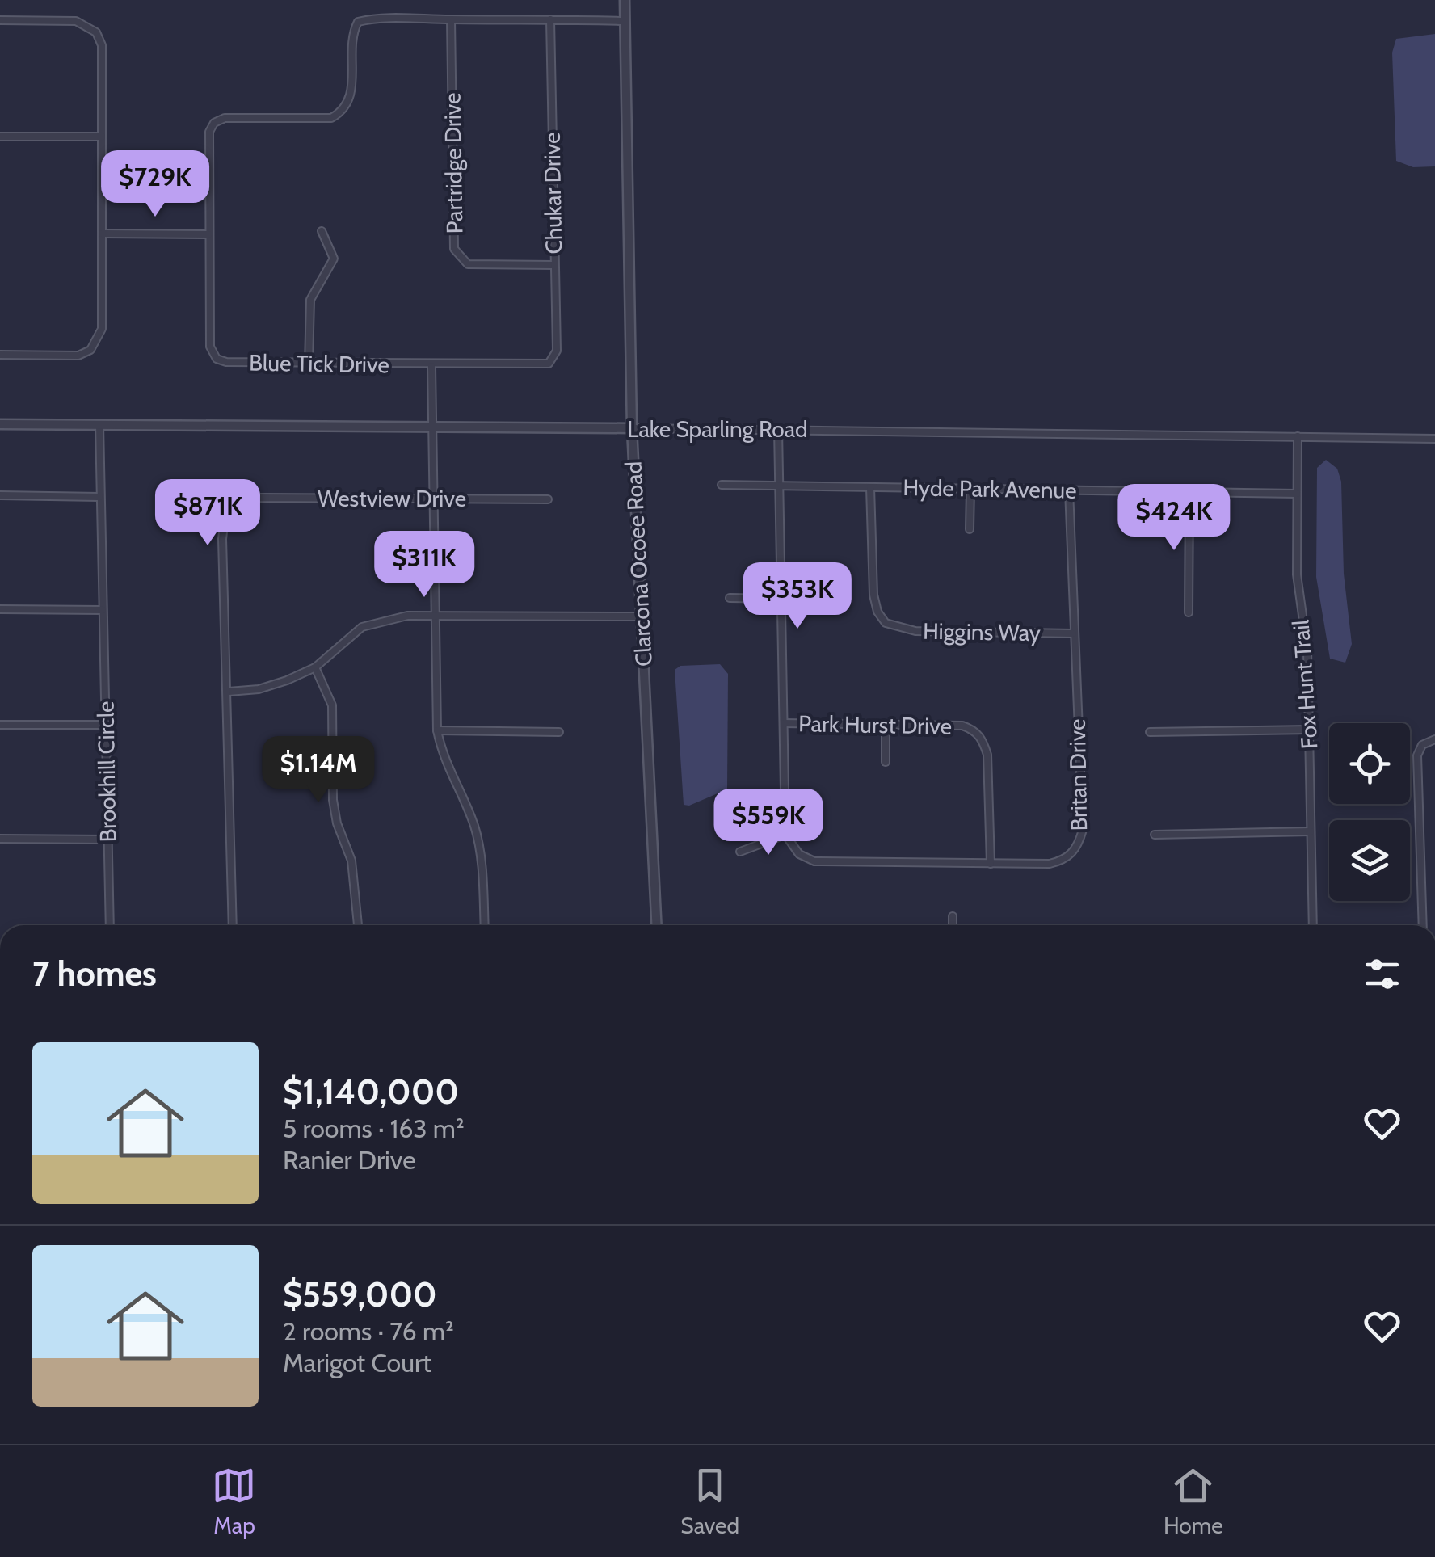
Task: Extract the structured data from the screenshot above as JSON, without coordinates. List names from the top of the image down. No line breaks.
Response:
{"streets":{"street":["Partridge Drive","Chukar Drive","Blue Tick Drive","Lake Sparling Road","Hyde Park Avenue","Westview Drive","Clarcona Ocoee Road","Higgins Way","Fox Hunt Trail","Park Hurst Drive","Brookhill Circle","Britan Drive"]},"crossings":[["Partridge Drive","Chukar Drive"],["Chukar Drive","Blue Tick Drive"],["Lake Sparling Road","Clarcona Ocoee Road"],["Lake Sparling Road","Fox Hunt Trail"],["Lake Sparling Road","Brookhill Circle"],["Hyde Park Avenue","Higgins Way"],["Hyde Park Avenue","Fox Hunt Trail"],["Hyde Park Avenue","Britan Drive"],["Higgins Way","Britan Drive"],["Park Hurst Drive","Britan Drive"]],"page":{"price":["$729K","$871K","$424K","$311K","$353K","$1.14M","$559K"],"heading":"7 homes","list":[{"name":"$1,140,000","note":"5 rooms · 163 m² · Ranier Drive"},{"name":"$559,000","note":"2 rooms · 76 m² · Marigot Court"}],"tabs":["Map","Saved","Home"]}}
